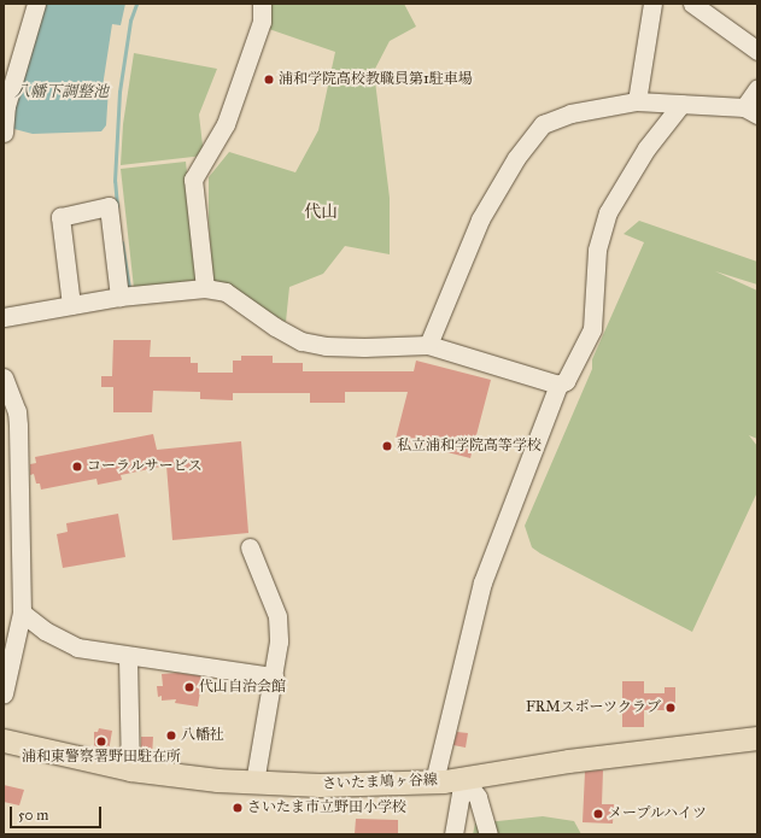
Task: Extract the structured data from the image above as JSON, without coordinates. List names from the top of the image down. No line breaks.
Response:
{"streets":{"main road":["さいたま鳩ヶ谷線"]},"districts":["代山"],"water":["八幡下調整池"],"places":["浦和学院高校教職員第1駐車場","私立浦和学院高等学校","コーラルサービス","代山自治会館","FRMスポーツクラブ","八幡社","浦和東警察署野田駐在所","さいたま市立野田小学校","メープルハイツ"],"scale_bar":"50 m"}
